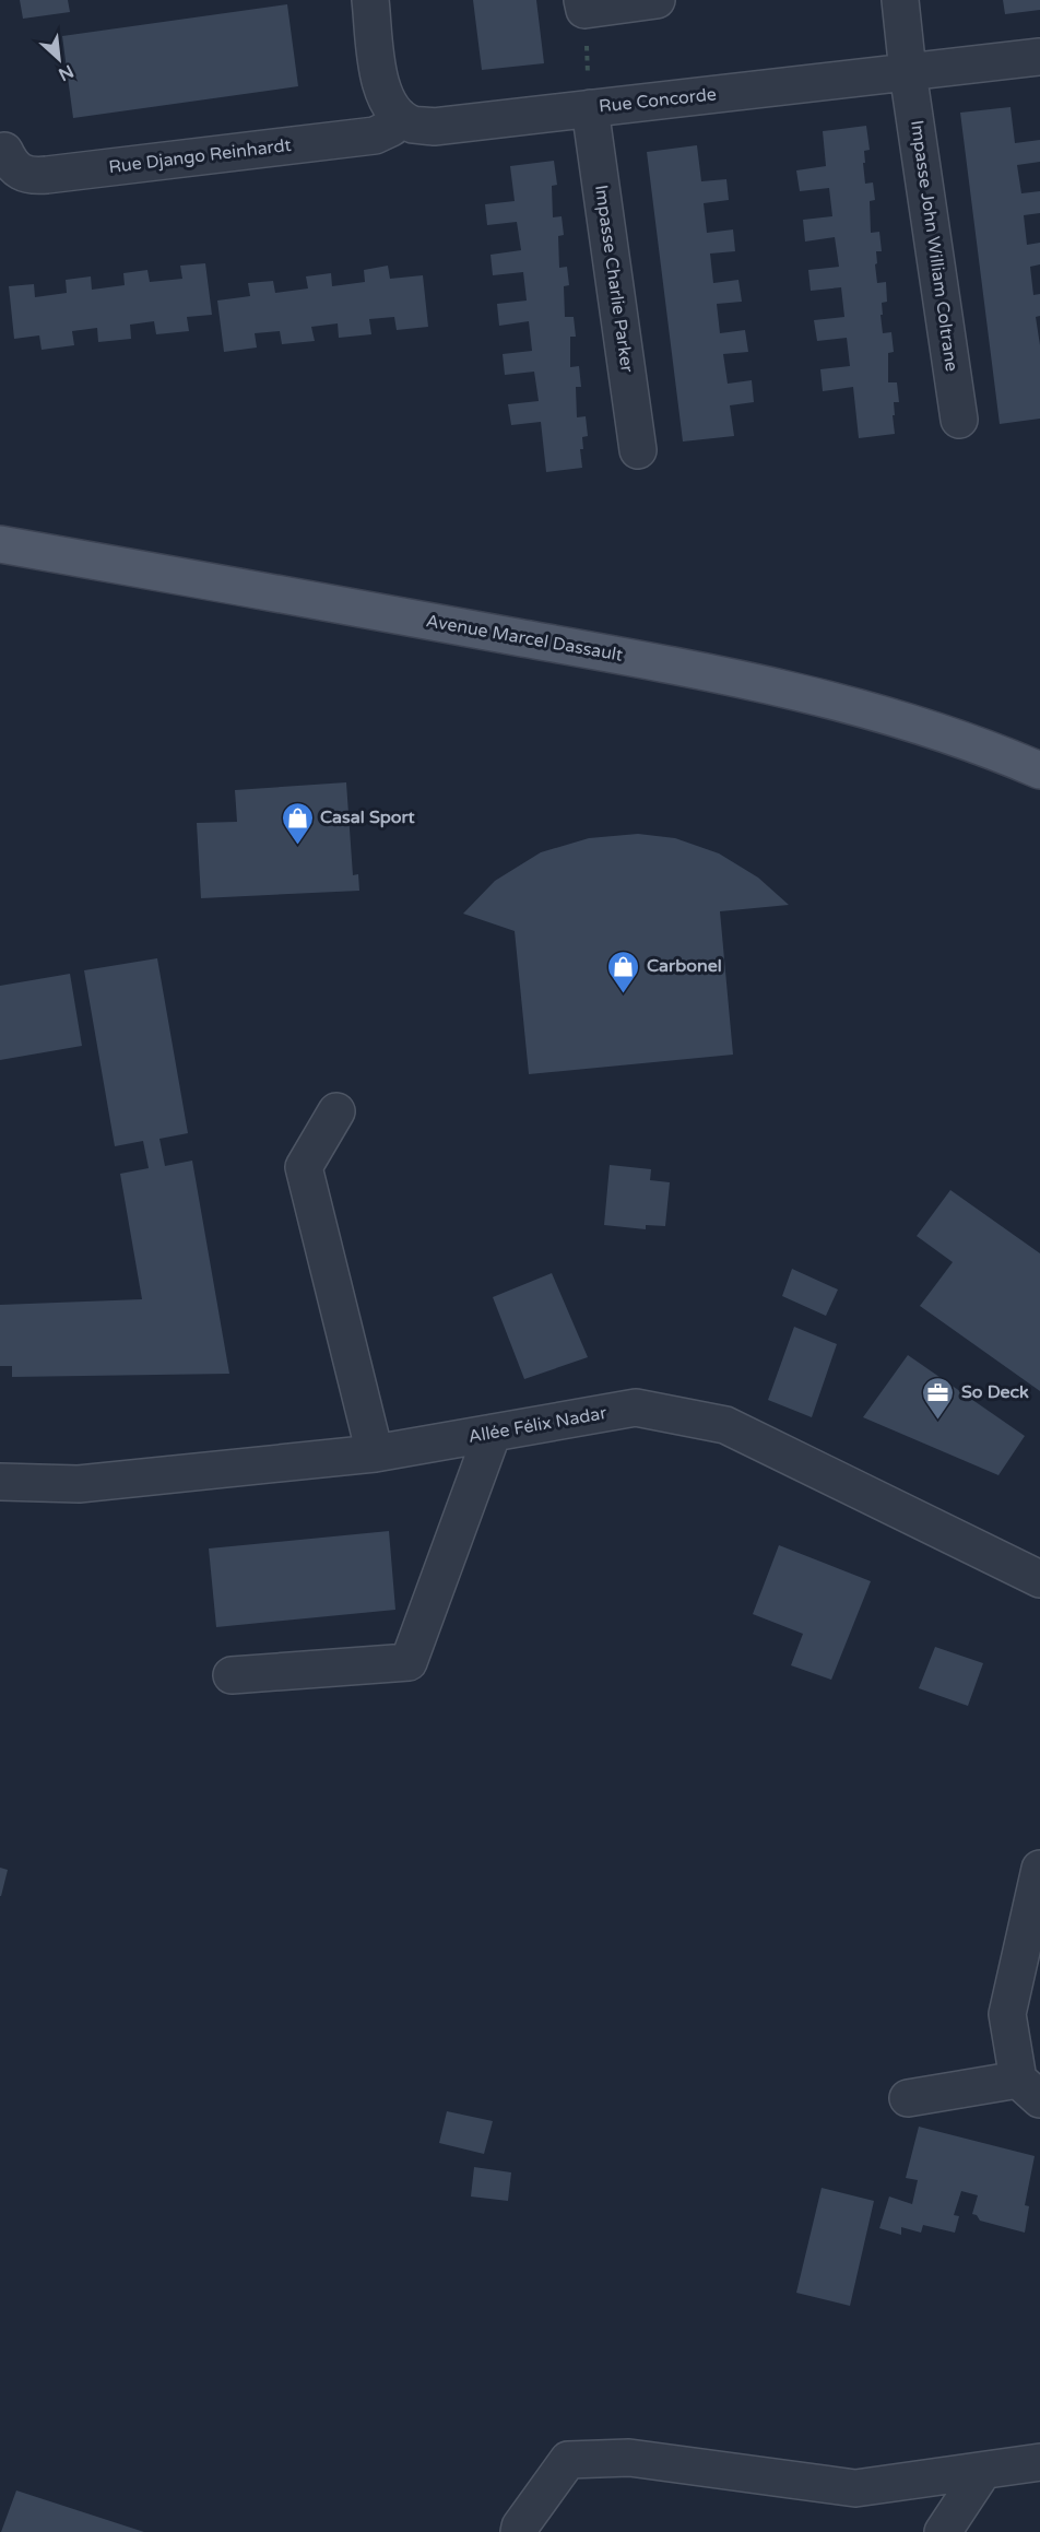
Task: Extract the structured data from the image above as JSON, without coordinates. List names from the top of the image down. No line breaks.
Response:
{"streets":{"main road":["Avenue Marcel Dassault"],"street":["Rue Concorde","Rue Django Reinhardt","Impasse John William Coltrane","Impasse Charlie Parker","Allée Félix Nadar"]},"crossings":[["Rue Concorde","Rue Django Reinhardt"],["Rue Concorde","Impasse John William Coltrane"],["Rue Concorde","Impasse Charlie Parker"]],"places":{"shop":["Casal Sport","Carbonel"],"office":["So Deck"]},"north":"bottom right"}
